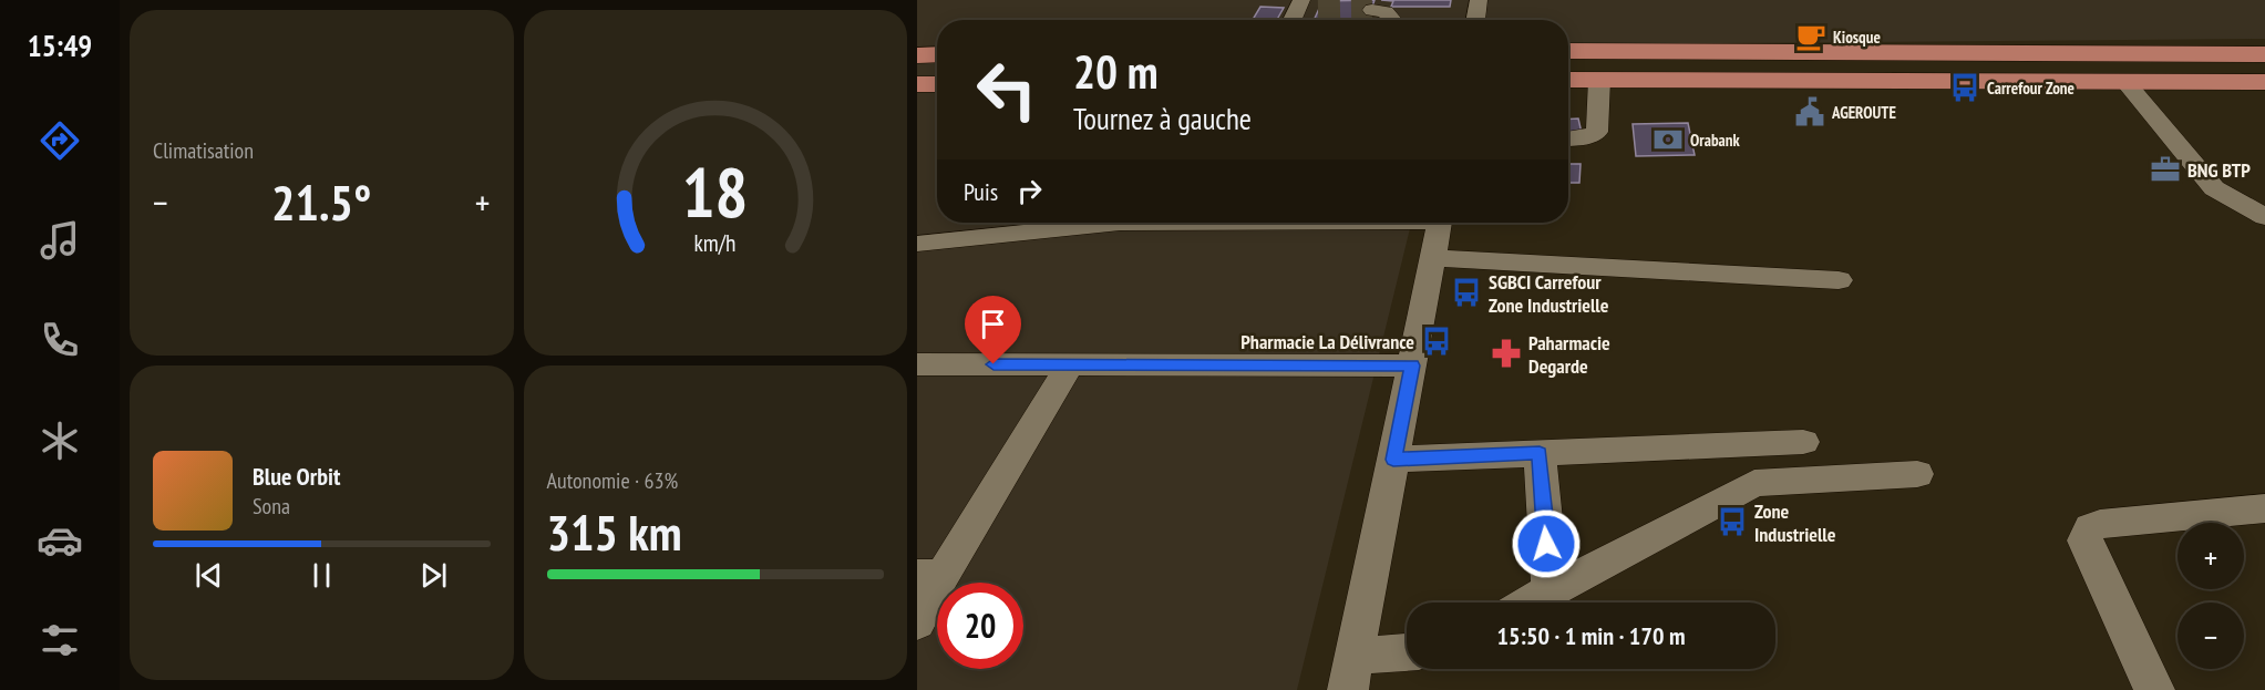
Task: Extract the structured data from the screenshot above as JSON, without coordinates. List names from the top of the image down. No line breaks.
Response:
{"places":{"cafe":["Kiosque"],"bus stop":["Carrefour Zone","SGBCI Carrefour Zone Industrielle","Pharmacie La Délivrance","Zone Industrielle"],"public building":["AGEROUTE"],"bank":["Orabank"],"office":["BNG BTP"],"pharmacy":["Paharmacie Degarde"]},"page":{"tabs":"15:49","tile":["Climatisation",["Autonomie · 63%","315 km"]],"turn":["20 m","Tournez à gauche"],"then":"Puis","heat":["−","21.5°","+"],"song":["Blue Orbit","Sona"],"map_buttons":["+","−"],"limit":"20","trip":"15:50 · 1 min · 170 m","gauge":["18","km/h"]}}
